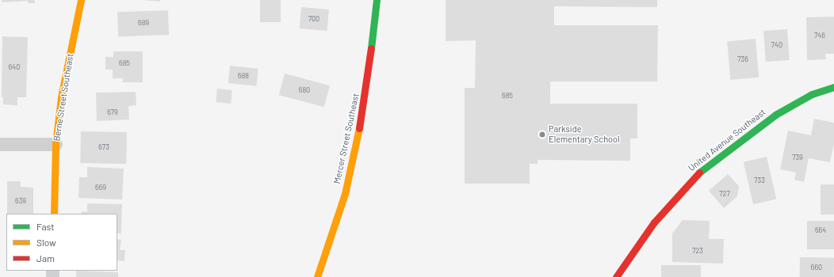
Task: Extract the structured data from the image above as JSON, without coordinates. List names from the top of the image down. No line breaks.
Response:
{"streets":{"street":["Berne Street Southeast","Mercer Street Southeast","United Avenue Southeast"]},"places":["Parkside Elementary School"],"house_numbers":["700","689","746","740","736","685","640","688","680","685","679","673","739","733","669","727","639","664","723","660"],"legend":["Fast","Slow","Jam"]}
